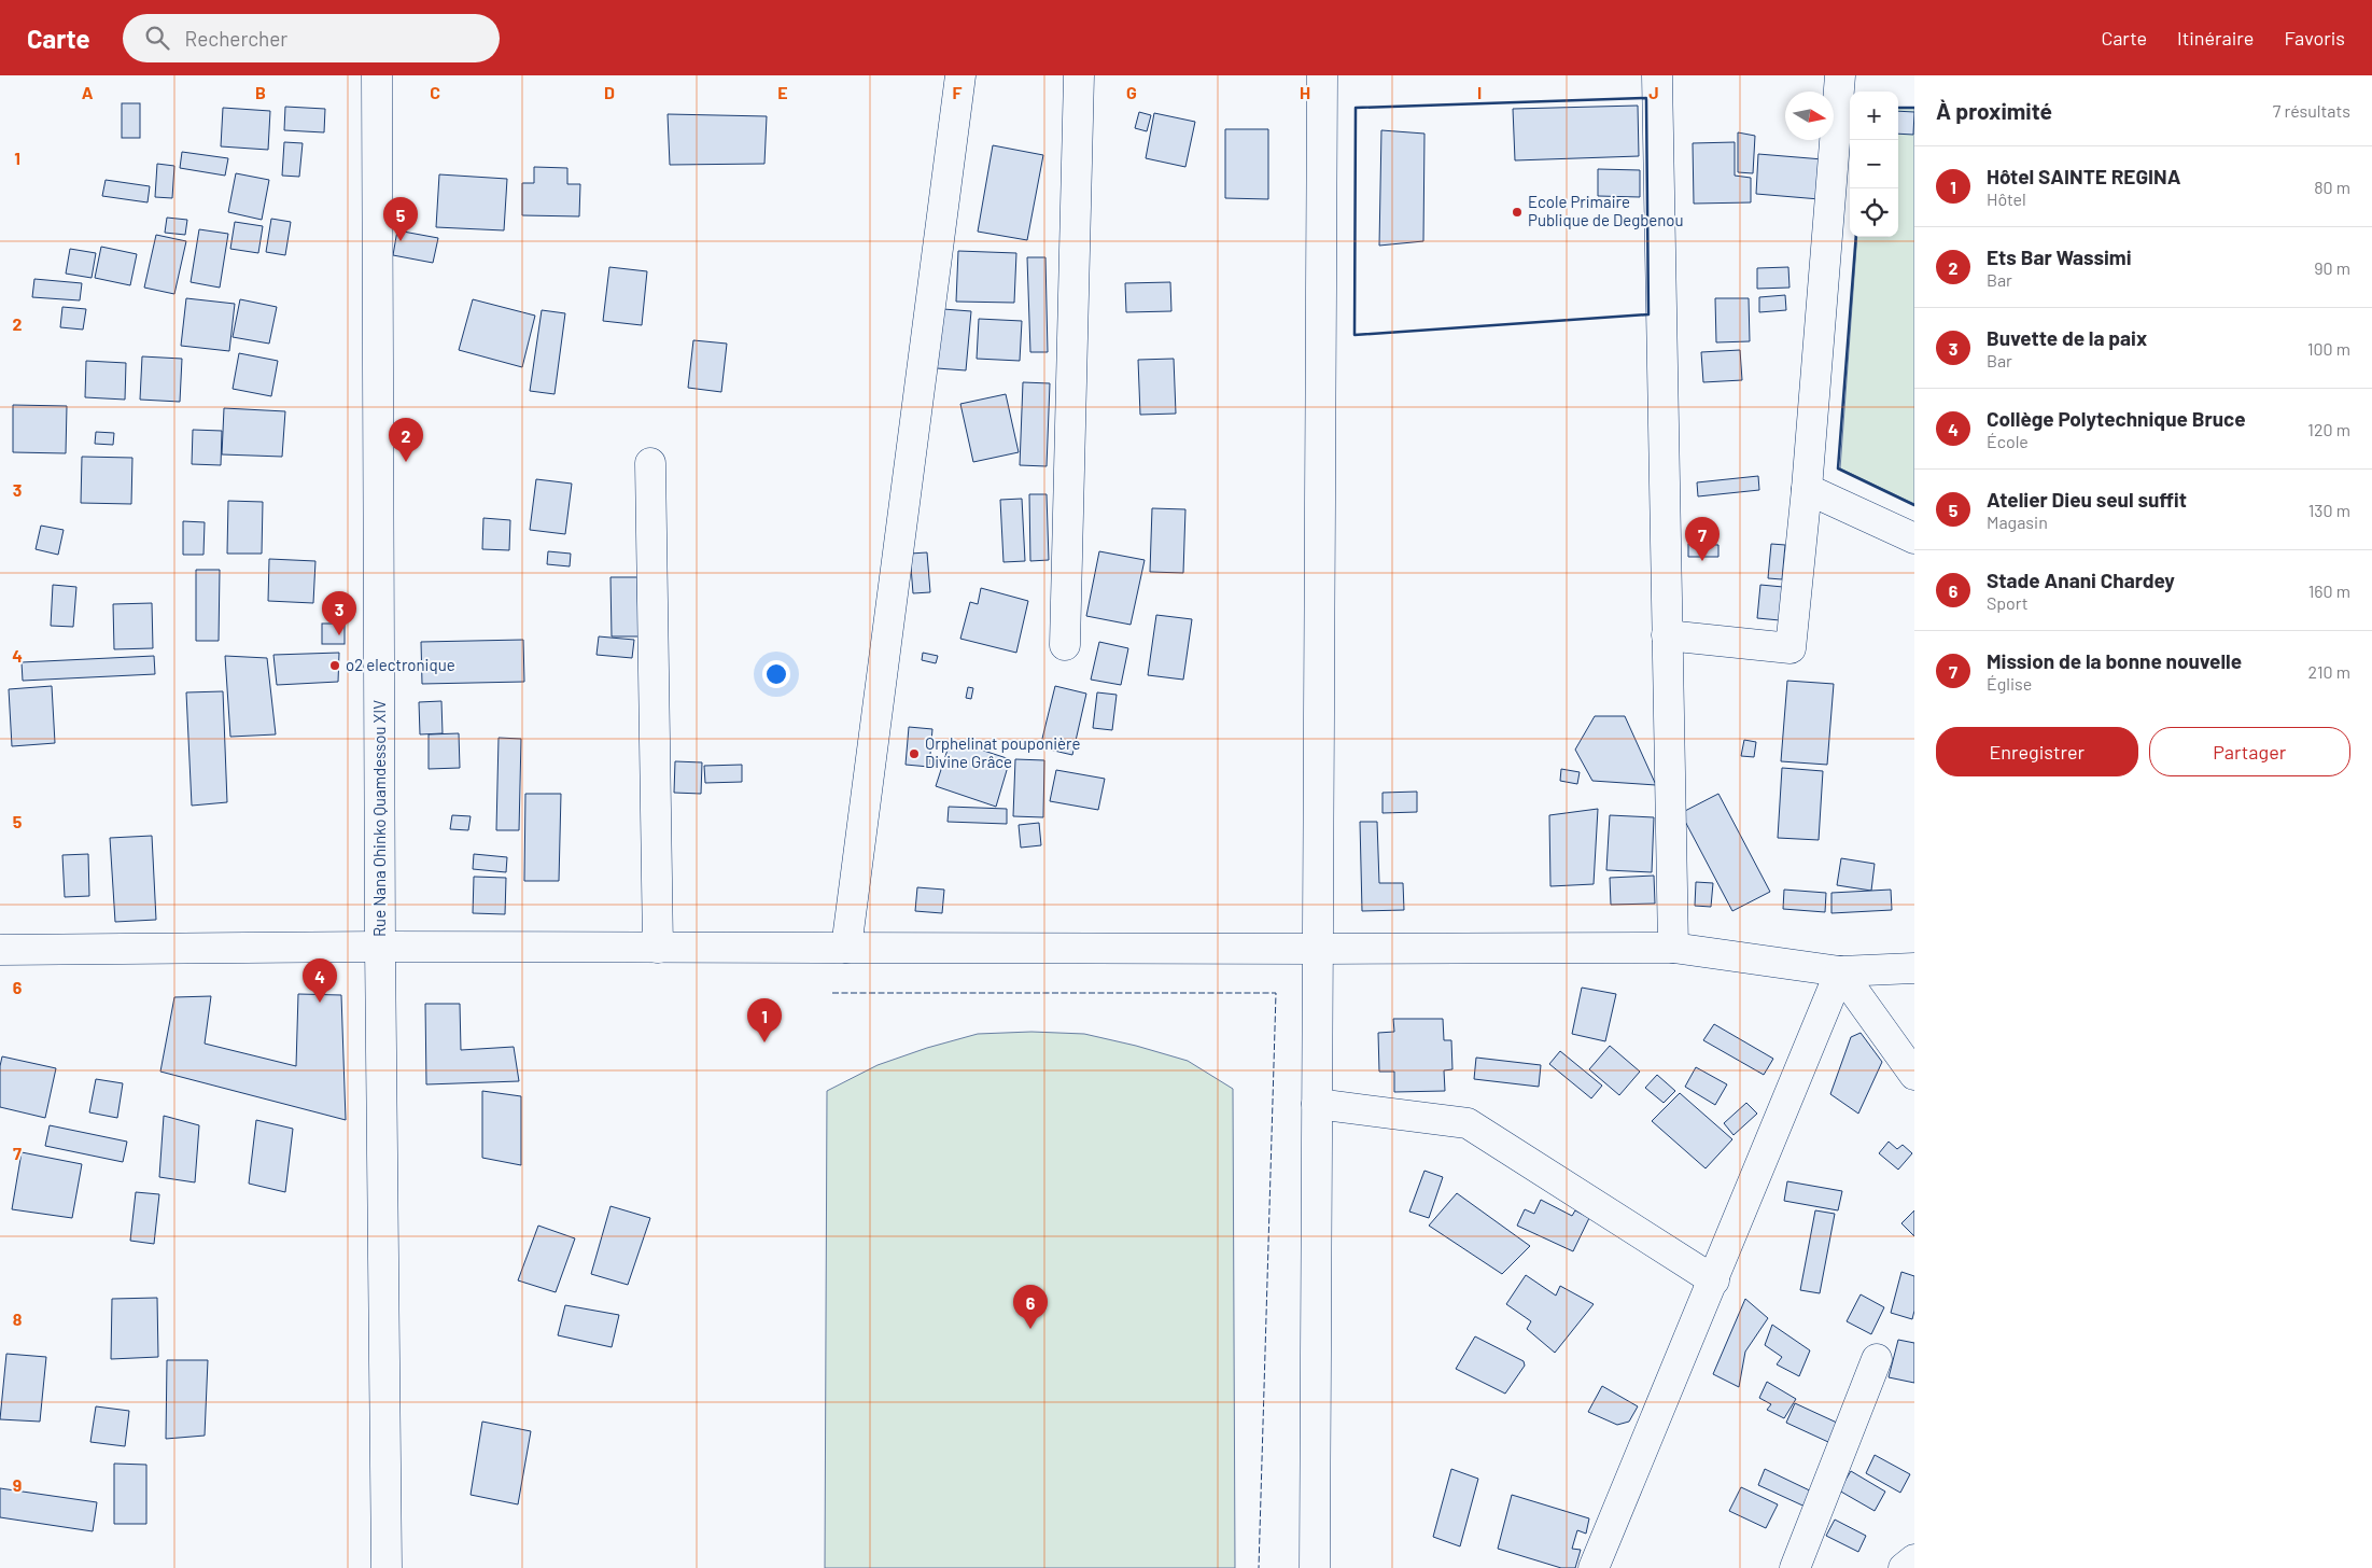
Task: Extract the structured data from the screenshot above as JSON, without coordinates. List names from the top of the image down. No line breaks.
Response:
{"streets":{"street":["Rue Nana Ohinko Quamdessou XIV"]},"places":["Ecole Primaire Publique de Degbenou","o2 electronique","Orphelinat pouponière Divine Grâce"],"north":"right","page":{"header":"Carte","search":"Rechercher","nav":["Carte","Itinéraire","Favoris"],"heading":["À proximité","7 résultats"],"map_buttons":["+","−"],"list":[{"mark":"1","name":"Hôtel SAINTE REGINA","note":"Hôtel","value":"80 m"},{"mark":"2","name":"Ets Bar Wassimi","note":"Bar","value":"90 m"},{"mark":"3","name":"Buvette de la paix","note":"Bar","value":"100 m"},{"mark":"4","name":"Collège Polytechnique Bruce","note":"École","value":"120 m"},{"mark":"5","name":"Atelier Dieu seul suffit","note":"Magasin","value":"130 m"},{"mark":"6","name":"Stade Anani Chardey","note":"Sport","value":"160 m"},{"mark":"7","name":"Mission de la bonne nouvelle","note":"Église","value":"210 m"}],"pins":["5","2","7","3","4","1","6"],"buttons":["Enregistrer","Partager"]},"grid":{"columns":["A","B","C","D","E","F","G","H","I","J"],"rows":["1","2","3","4","5","6","7","8","9"]}}
